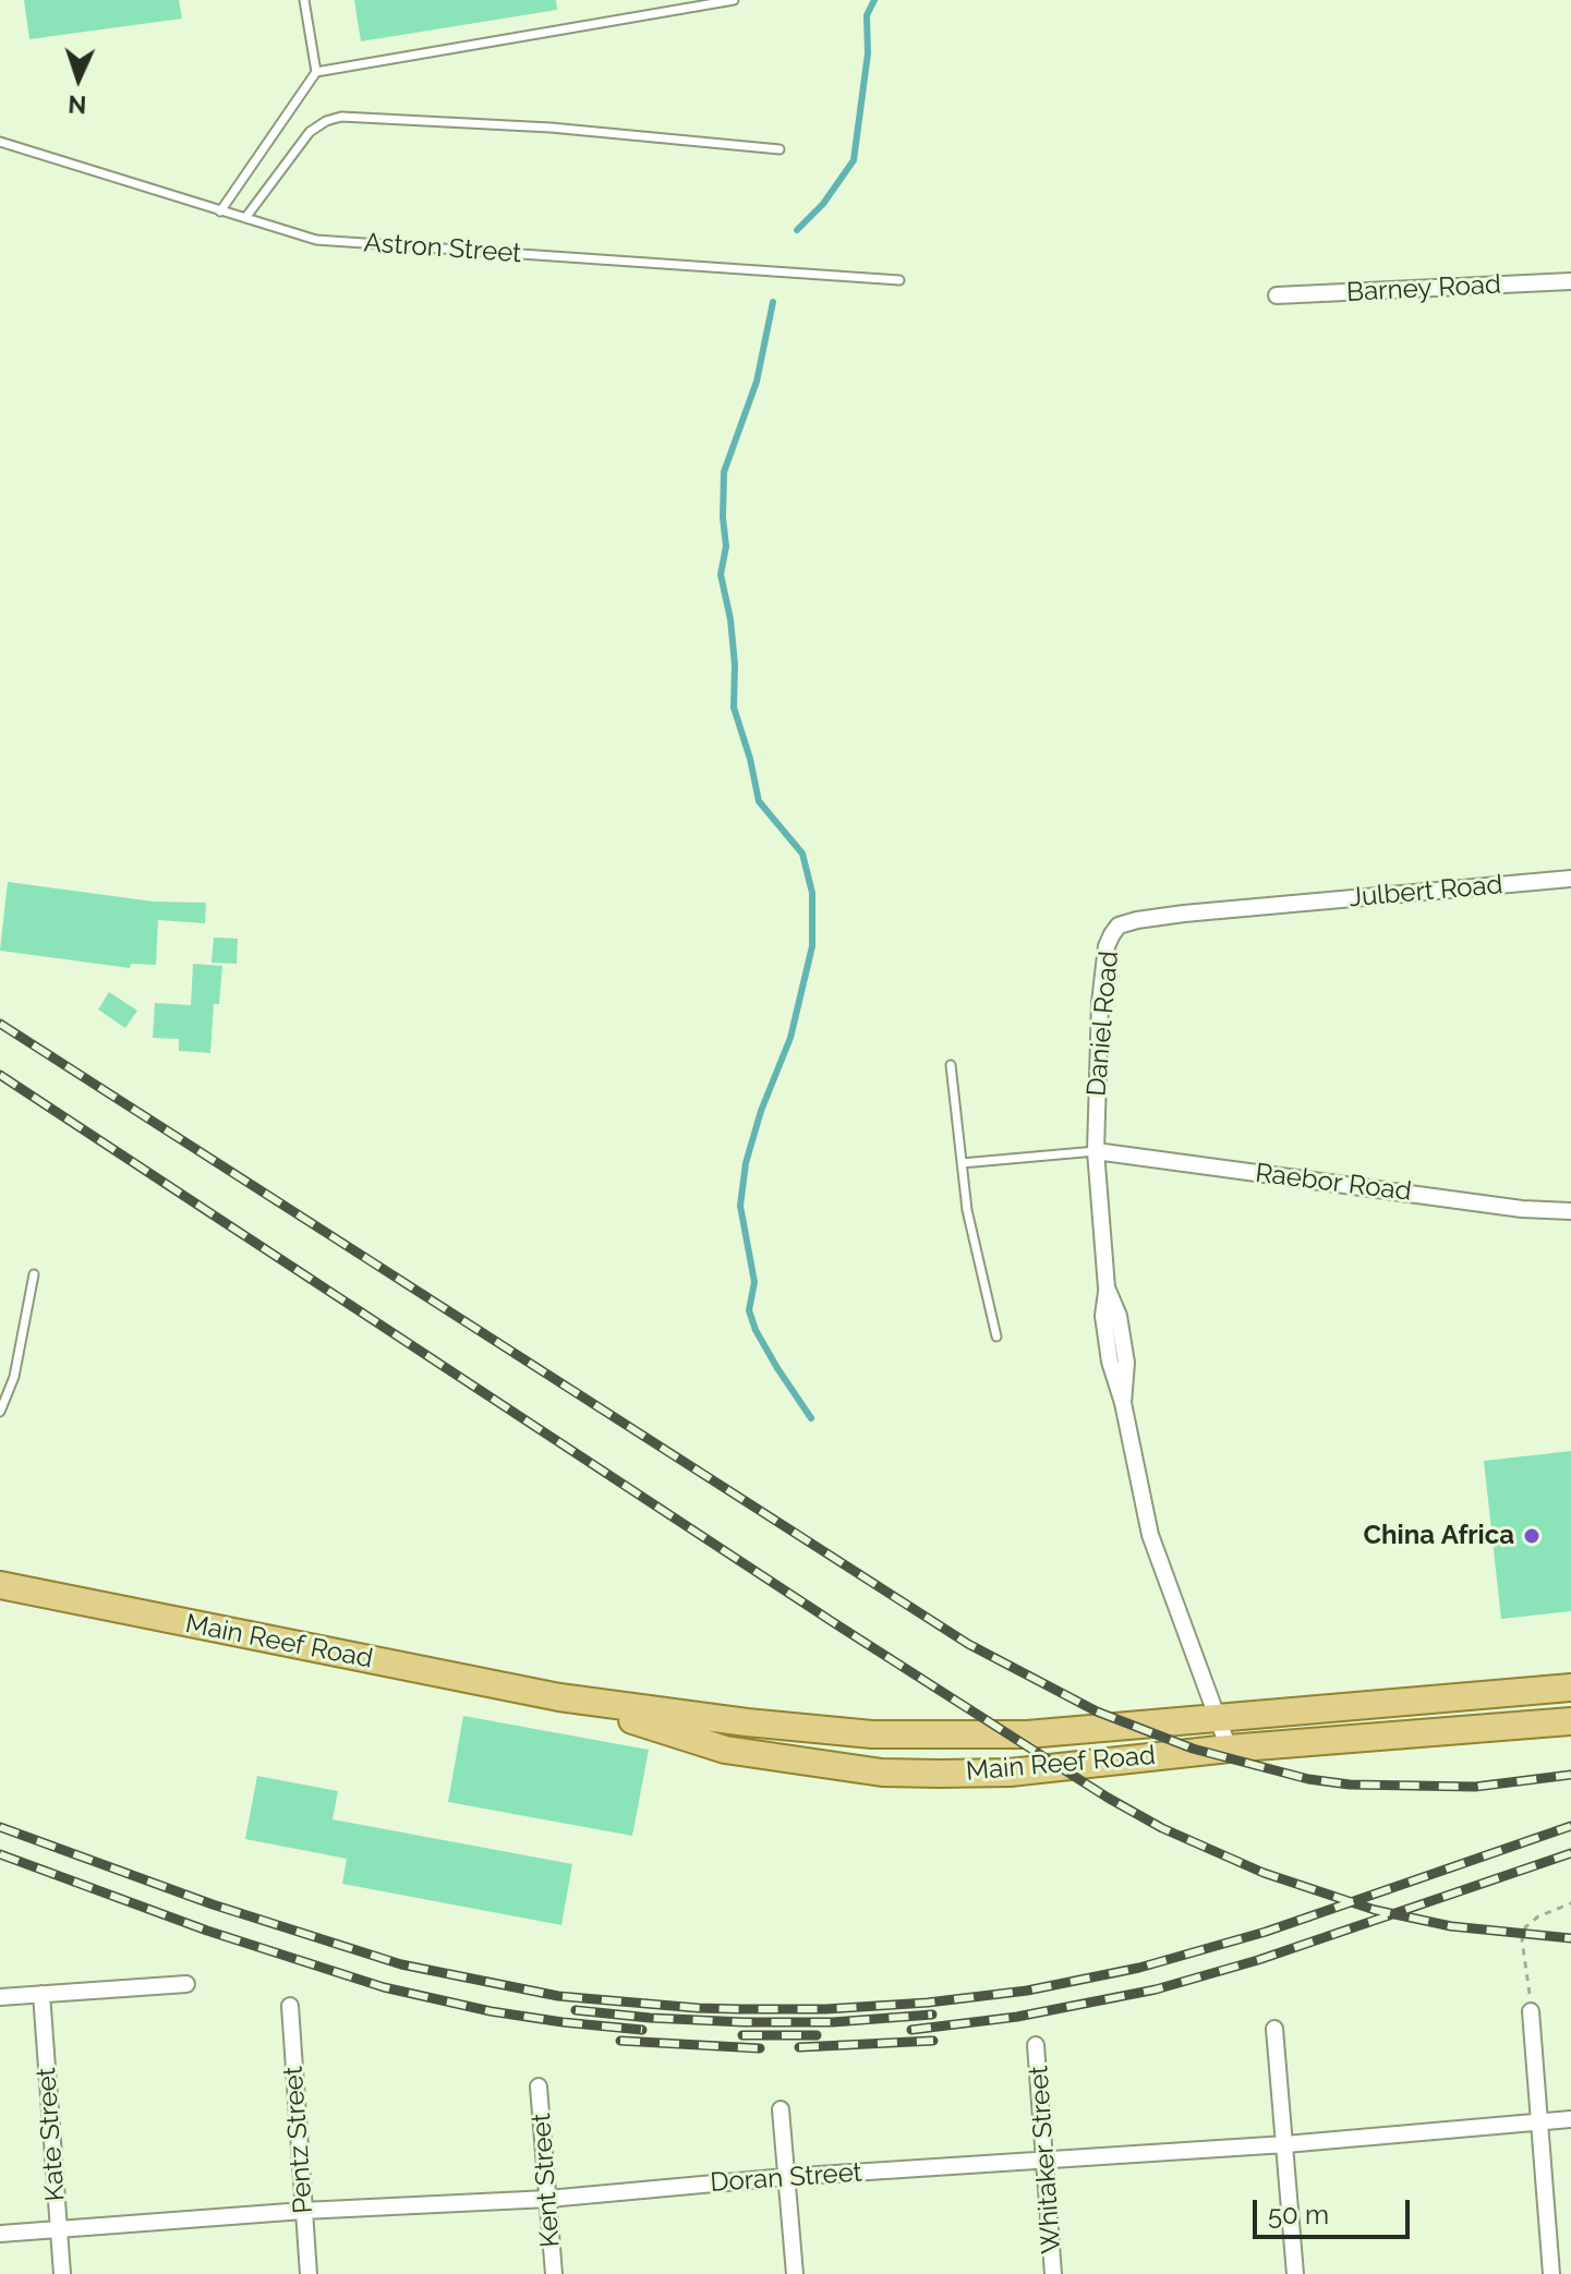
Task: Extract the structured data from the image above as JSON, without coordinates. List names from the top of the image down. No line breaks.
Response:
{"streets":{"main road":["Main Reef Road"],"street":["Barney Road","Julbert Road","Daniel Road","Raebor Road","Kate Street","Pentz Street","Whitaker Street","Doran Street","Kent Street"],"lane":["Astron Street"]},"crossings":[["Julbert Road","Daniel Road"],["Daniel Road","Raebor Road"],["Daniel Road","Main Reef Road"],["Kate Street","Doran Street"],["Pentz Street","Doran Street"],["Whitaker Street","Doran Street"],["Doran Street","Kent Street"]],"places":["China Africa"],"scale_bar":"50 m","north":"bottom"}
